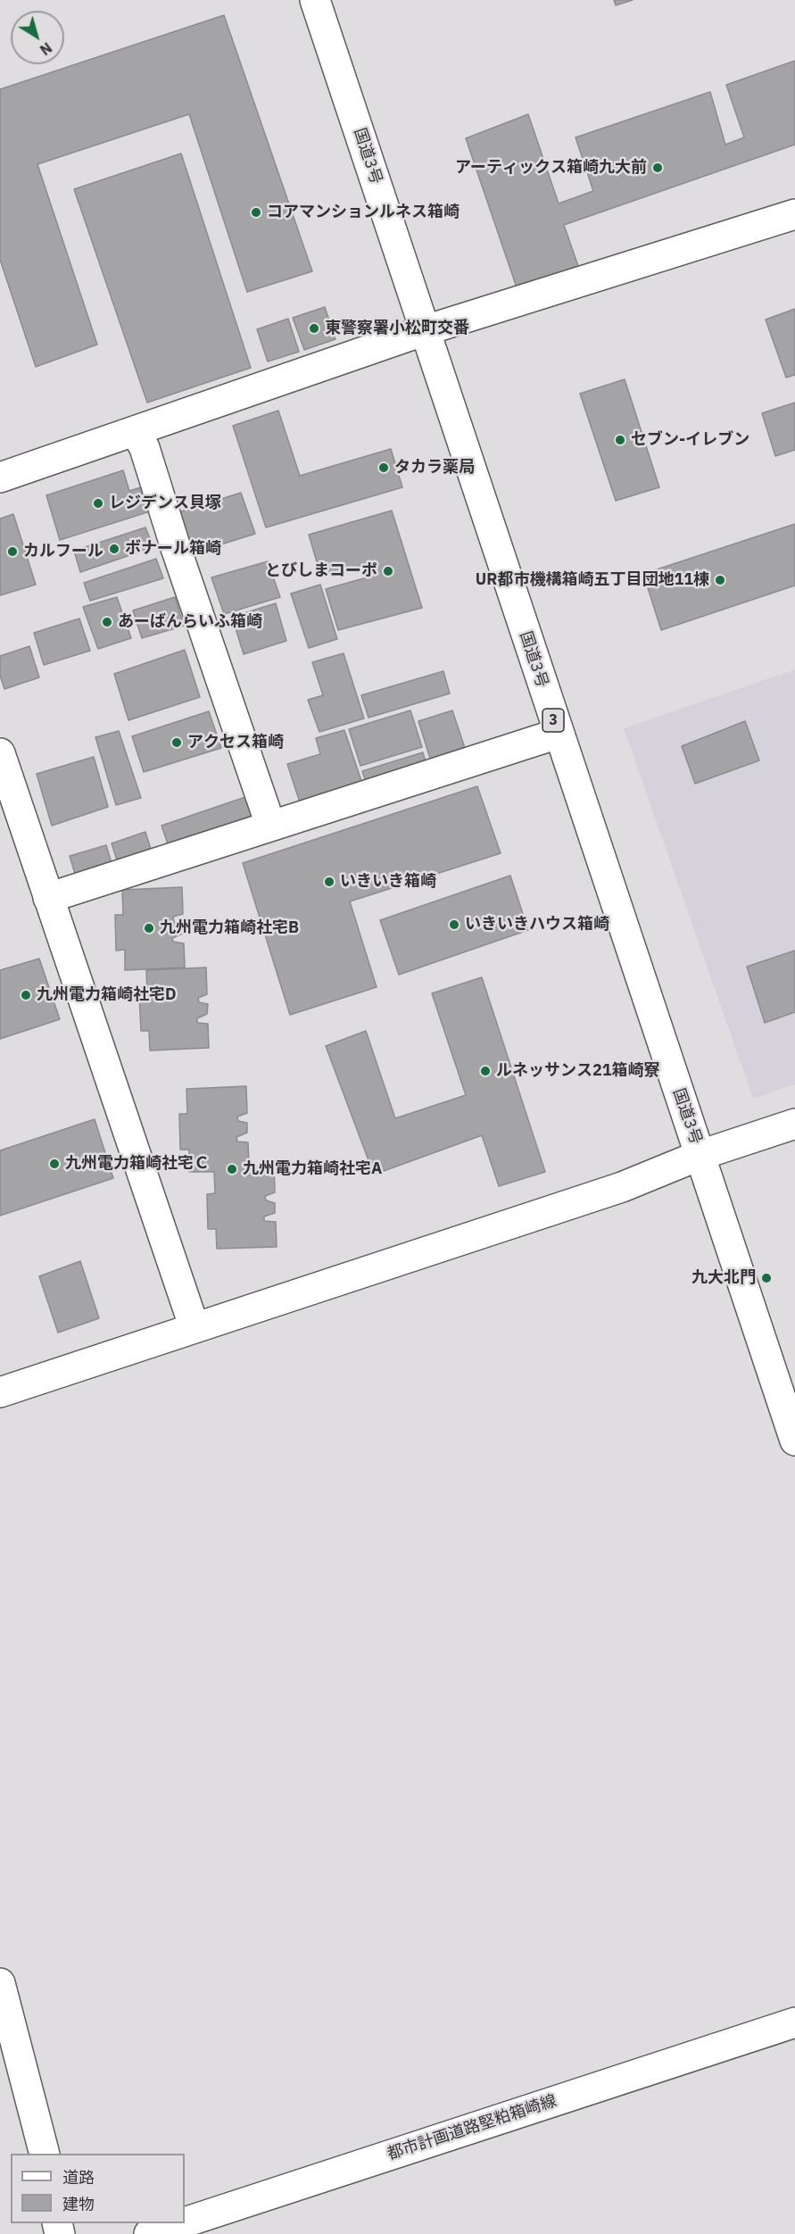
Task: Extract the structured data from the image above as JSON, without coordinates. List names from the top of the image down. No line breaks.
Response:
{"streets":{"main road":["国道3号","3","都市計画道路堅粕箱崎線"]},"places":["アーティックス箱崎九大前","コアマンションルネス箱崎","東警察署小松町交番","セブン-イレブン","タカラ薬局","レジデンス貝塚","ボナール箱崎","カルフール","とびしまコーポ","UR都市機構箱崎五丁目団地11棟","あーばんらいふ箱崎","アクセス箱崎","いきいき箱崎","いきいきハウス箱崎","九州電力箱崎社宅B","九州電力箱崎社宅D","ルネッサンス21箱崎寮","九州電力箱崎社宅Ｃ","九州電力箱崎社宅A","九大北門"],"legend":["道路","建物"],"north":"bottom right"}
